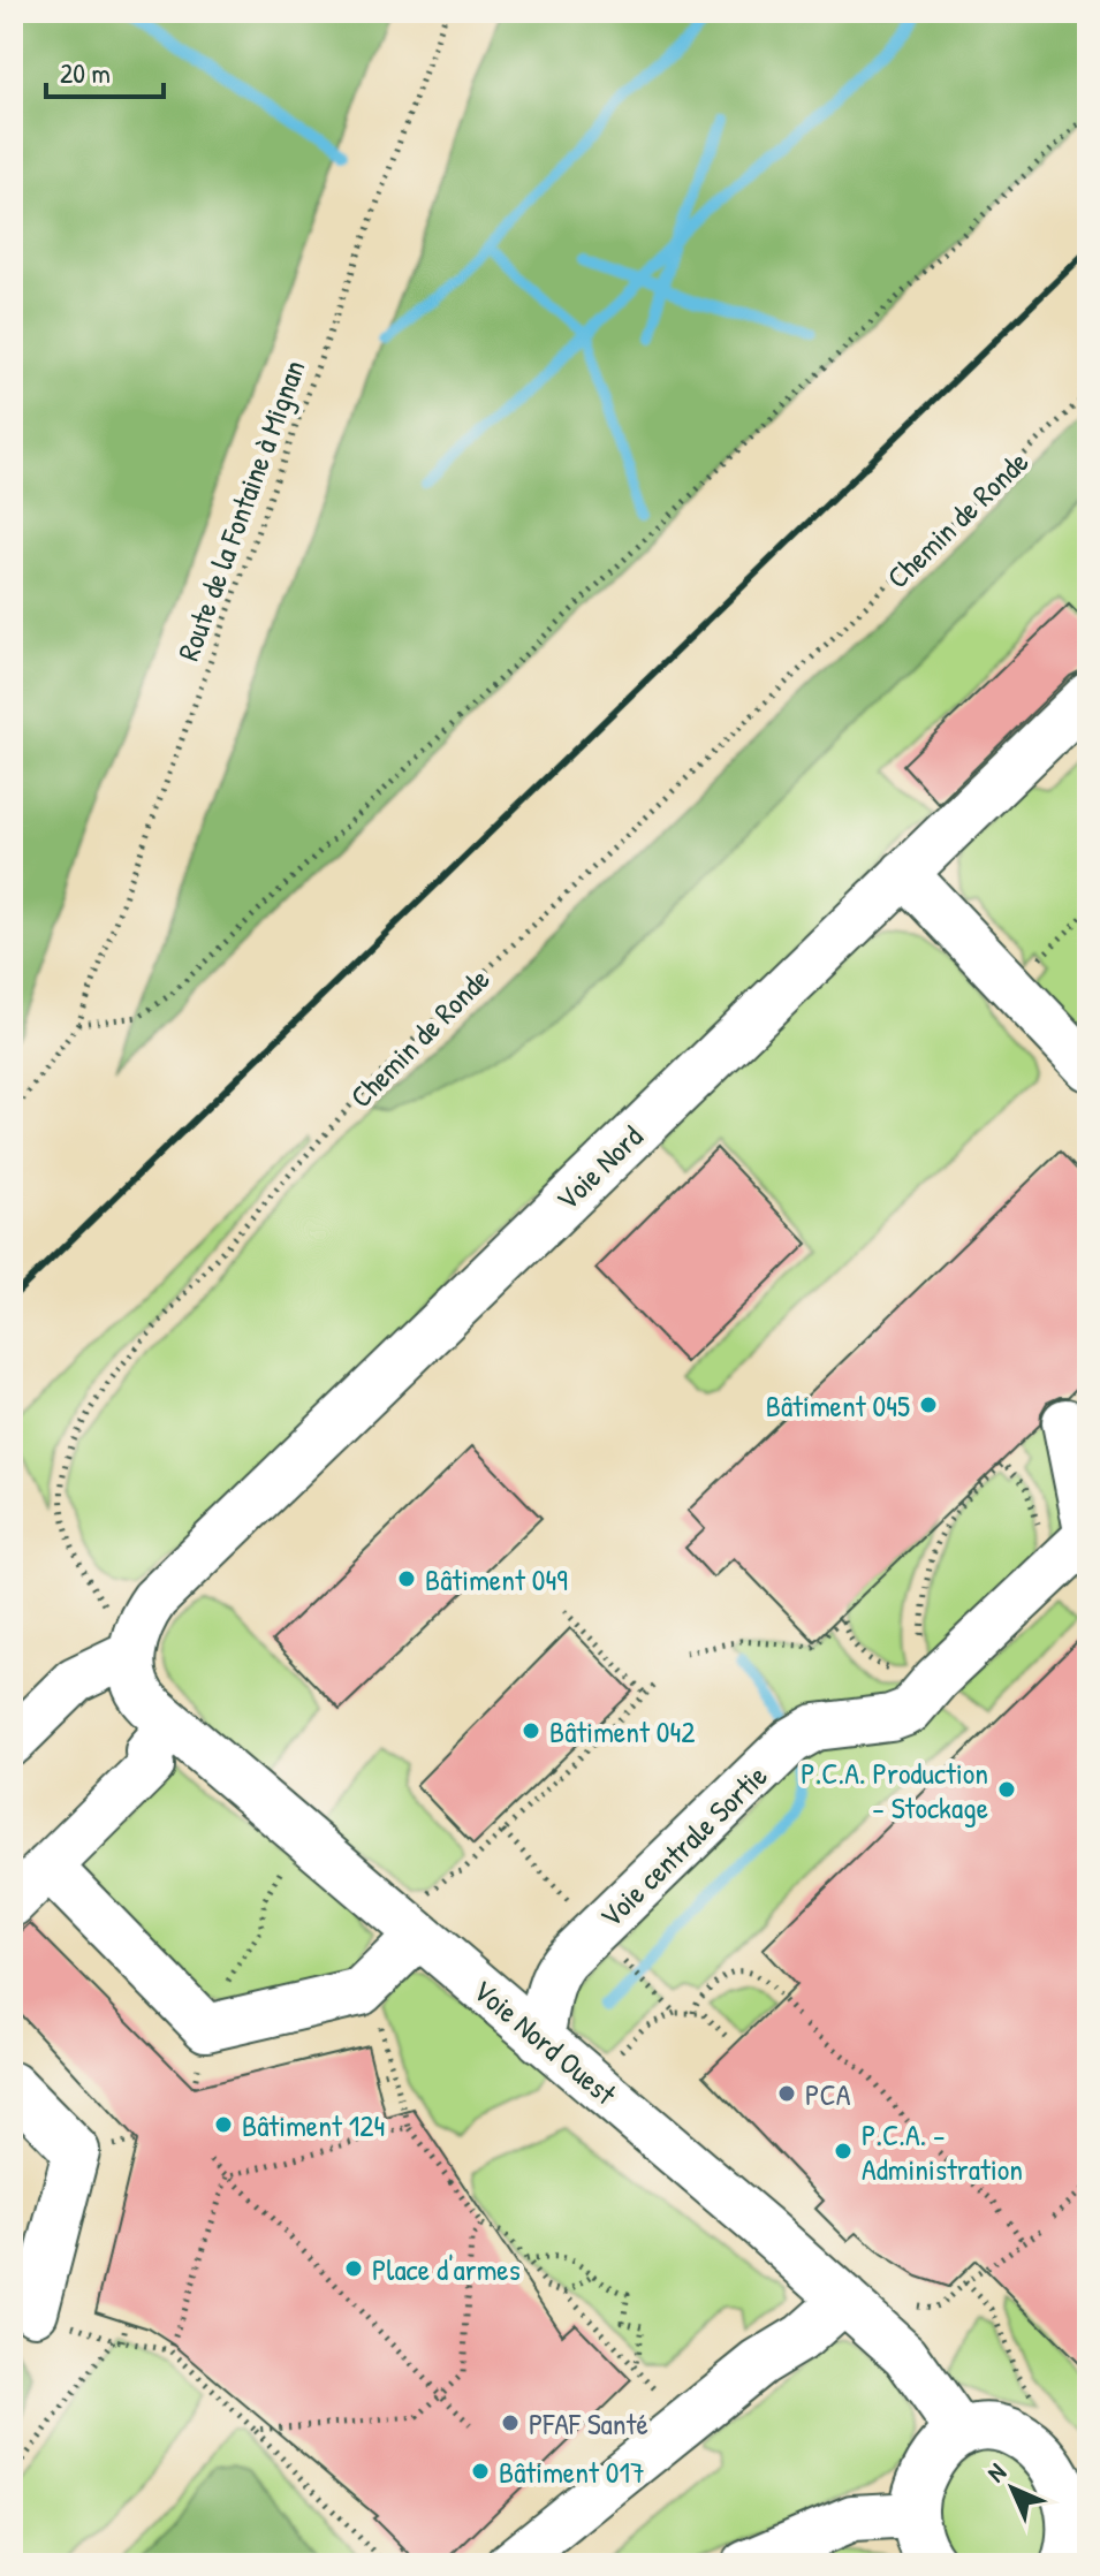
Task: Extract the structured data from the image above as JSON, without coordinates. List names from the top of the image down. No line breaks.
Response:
{"streets":{"street":["Voie Nord","Voie centrale Sortie","Voie Nord Ouest"],"path":["Route de la Fontaine à Mignan","Chemin de Ronde"]},"crossings":[["Chemin de Ronde","Voie Nord"],["Chemin de Ronde","Voie Nord Ouest"],["Voie Nord","Voie Nord Ouest"],["Voie centrale Sortie","Voie Nord Ouest"]],"places":["Bâtiment 045","Bâtiment 049","Bâtiment 042","P.C.A. Production - Stockage","PCA","Bâtiment 124","P.C.A. - Administration","Place d'armes","PFAF Santé","Bâtiment 017"],"scale_bar":"20 m","north":"top left"}
